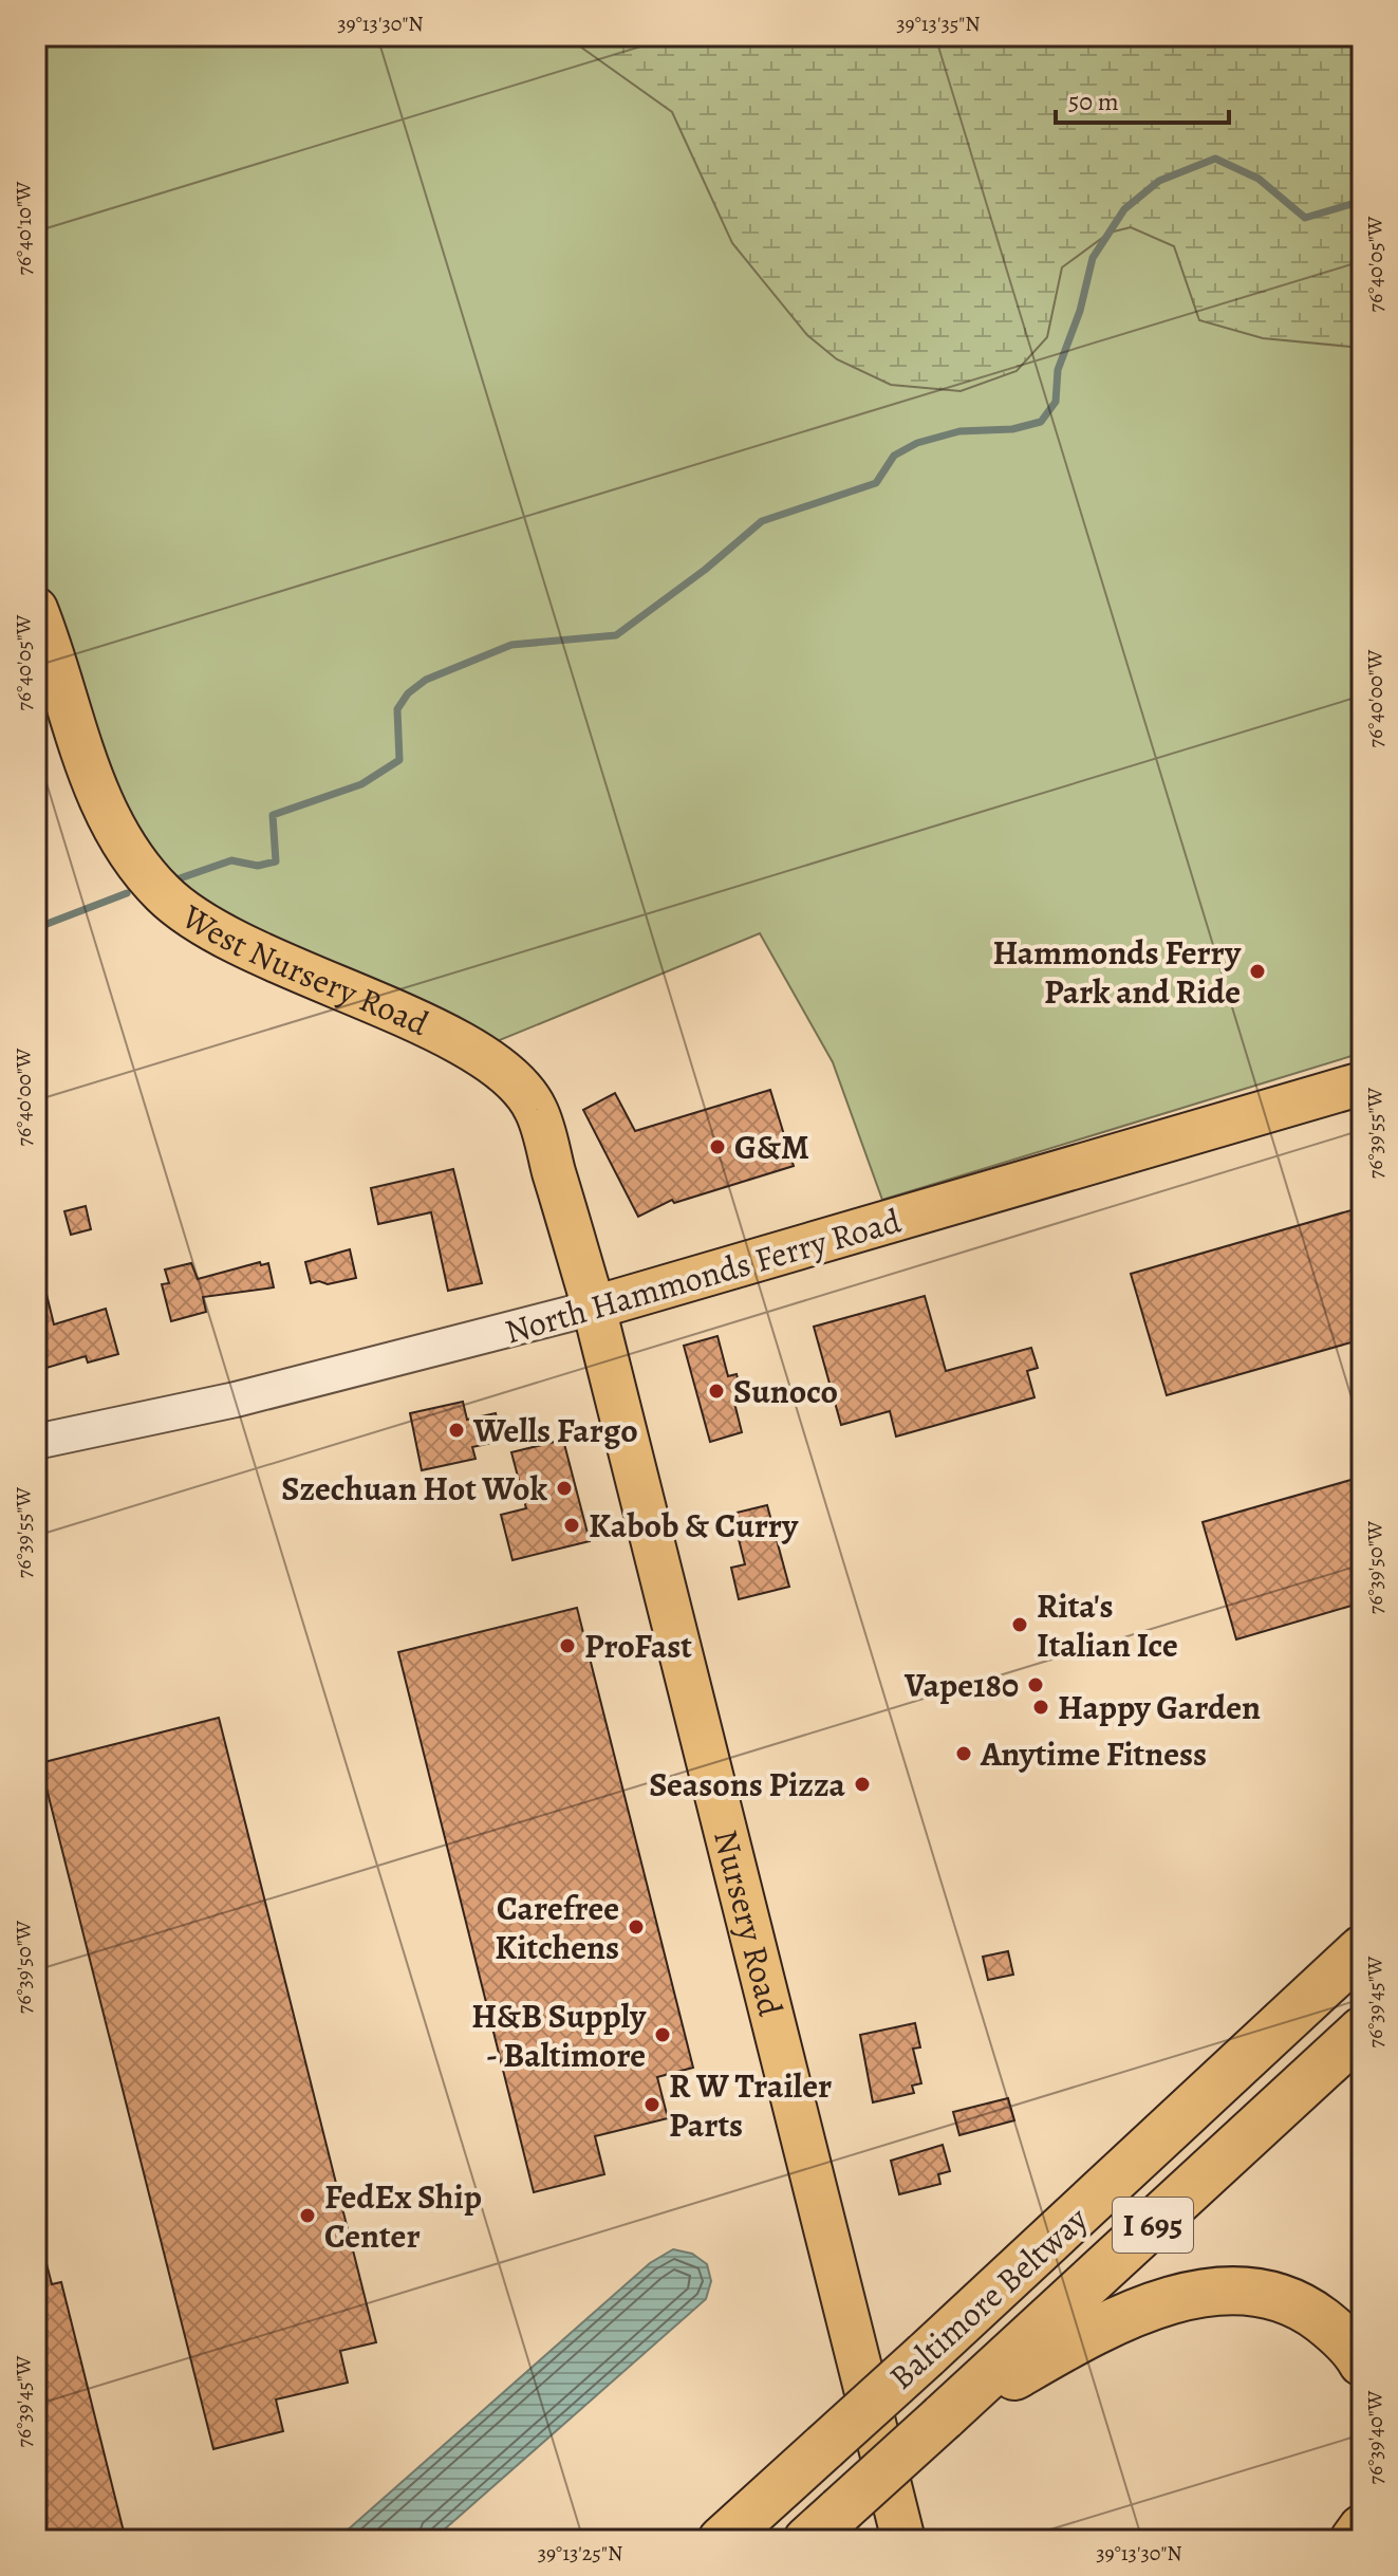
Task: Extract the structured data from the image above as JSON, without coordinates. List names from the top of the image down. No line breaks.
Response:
{"streets":{"highway":["I 695","Baltimore Beltway"],"main road":["West Nursery Road","North Hammonds Ferry Road","Nursery Road"]},"crossings":[["West Nursery Road","North Hammonds Ferry Road"],["West Nursery Road","Nursery Road"],["North Hammonds Ferry Road","Nursery Road"]],"places":["Hammonds Ferry Park and Ride","G&M","Sunoco","Wells Fargo","Szechuan Hot Wok","Kabob & Curry","Rita's Italian Ice","ProFast","Vape180","Happy Garden","Anytime Fitness","Seasons Pizza","Carefree Kitchens","H&B Supply - Baltimore","R W Trailer Parts","FedEx Ship Center"],"scale_bar":"50 m","coordinates":["39°13'30\"N","39°13'35\"N","76°40'10\"W","76°40'05\"W","76°40'00\"W","76°39'55\"W","76°39'50\"W","76°39'45\"W","76°39'40\"W","39°13'25\"N"]}
